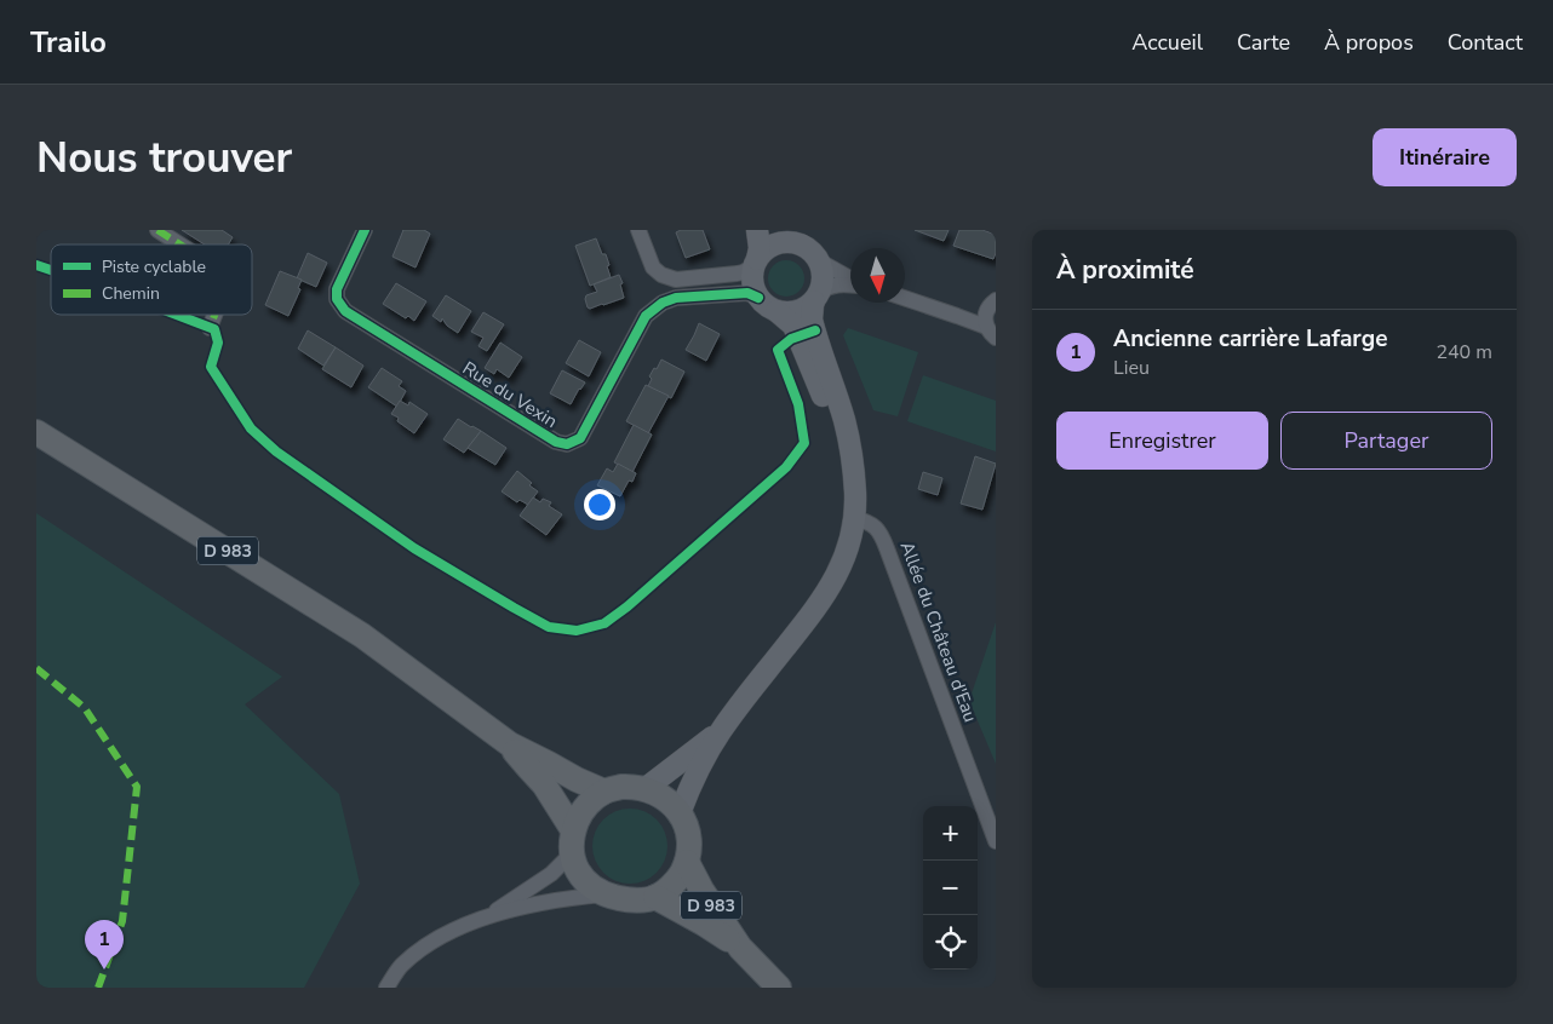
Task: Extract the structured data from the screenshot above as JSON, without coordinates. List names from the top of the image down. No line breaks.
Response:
{"streets":{"main road":["D 983"],"street":["Rue du Vexin","Allée du Château d'Eau"]},"legend":["Piste cyclable","Chemin"],"north":"bottom","page":{"header":"Trailo","nav":["Accueil","Carte","À propos","Contact"],"buttons":["Itinéraire",["Enregistrer","Partager"]],"title":"Nous trouver","heading":"À proximité","list":[{"mark":"1","name":"Ancienne carrière Lafarge","note":"Lieu","value":"240 m"}],"map_buttons":["+","−"],"pins":"1"}}
